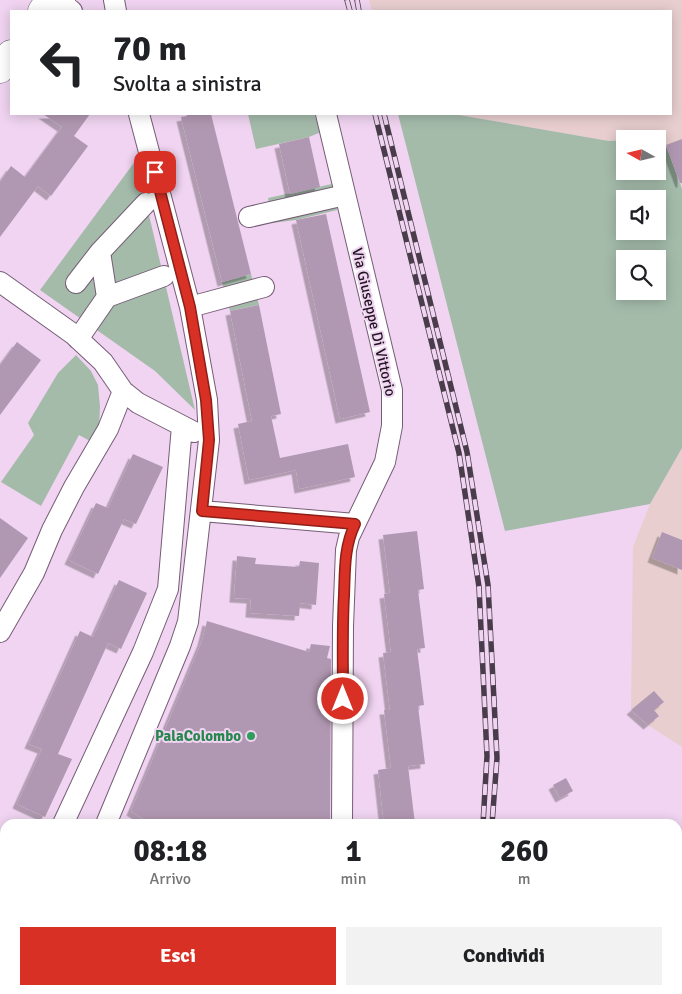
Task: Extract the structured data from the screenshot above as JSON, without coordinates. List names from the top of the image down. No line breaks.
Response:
{"streets":{"street":["Via Giuseppe Di Vittorio"]},"places":["PalaColombo"],"north":"left","page":{"turn":["70 m","Svolta a sinistra"],"eta":["08:18","Arrivo","1","min","260","m"],"buttons":["Esci","Condividi"]}}
